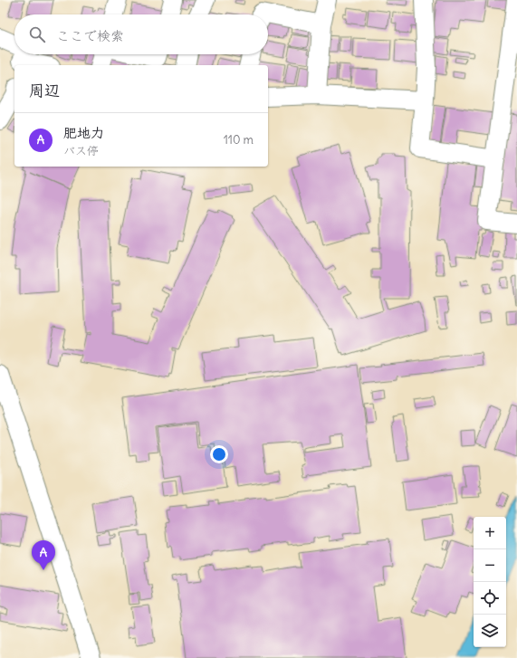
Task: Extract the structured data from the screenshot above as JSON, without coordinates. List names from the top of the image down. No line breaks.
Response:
{"page":{"search":"ここで検索","heading":"周辺","list":[{"mark":"A","name":"肥地力","note":"バス停","value":"110 m"}],"map_buttons":["+","−"],"pins":"A"}}
